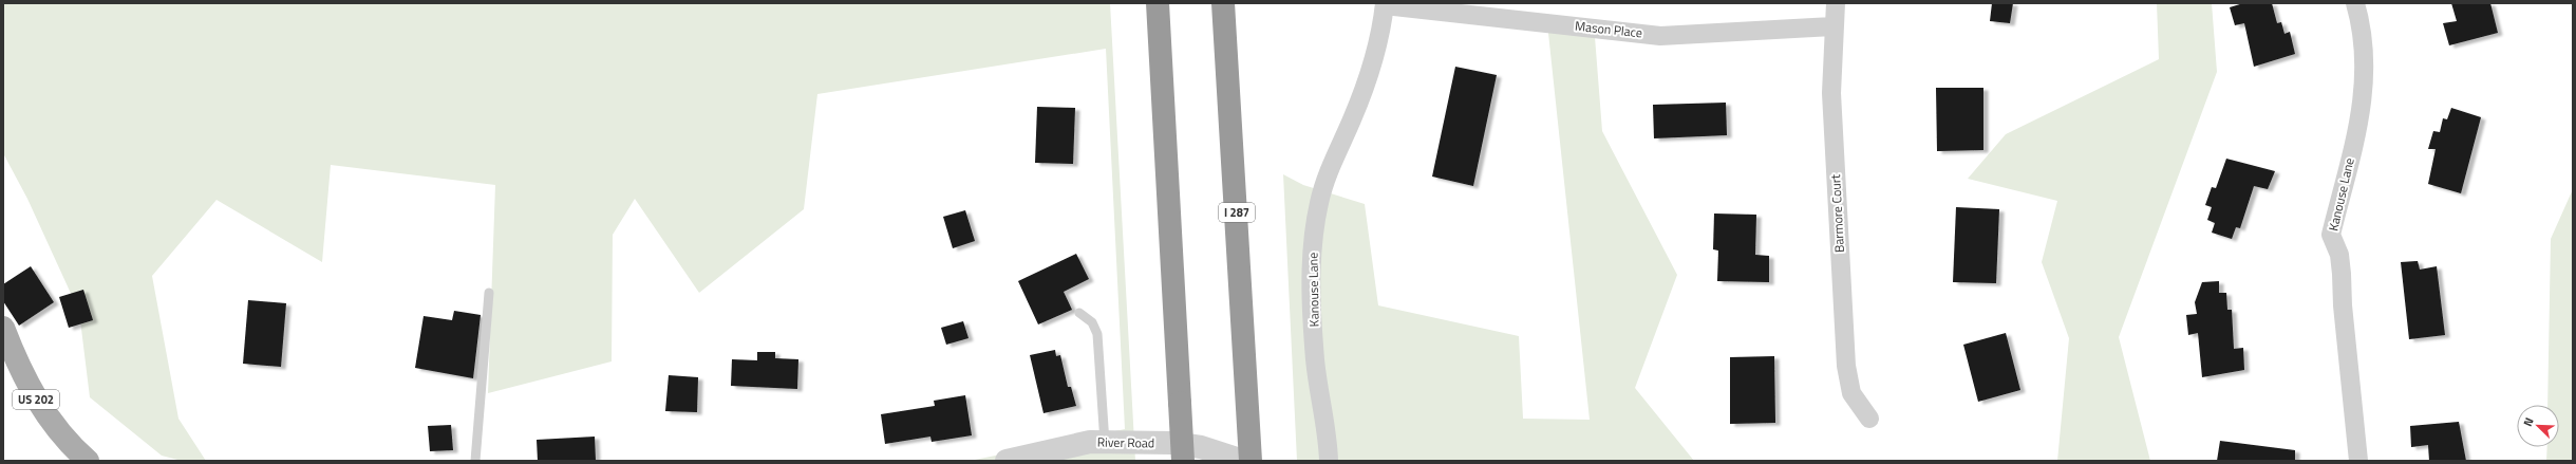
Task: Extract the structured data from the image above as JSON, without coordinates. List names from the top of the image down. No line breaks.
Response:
{"streets":{"highway":["I 287"],"main road":["US 202"],"street":["Mason Place","Kanouse Lane","Barmore Court","River Road"]},"crossings":[["Mason Place","Kanouse Lane"],["Mason Place","Barmore Court"]],"north":"top left"}
